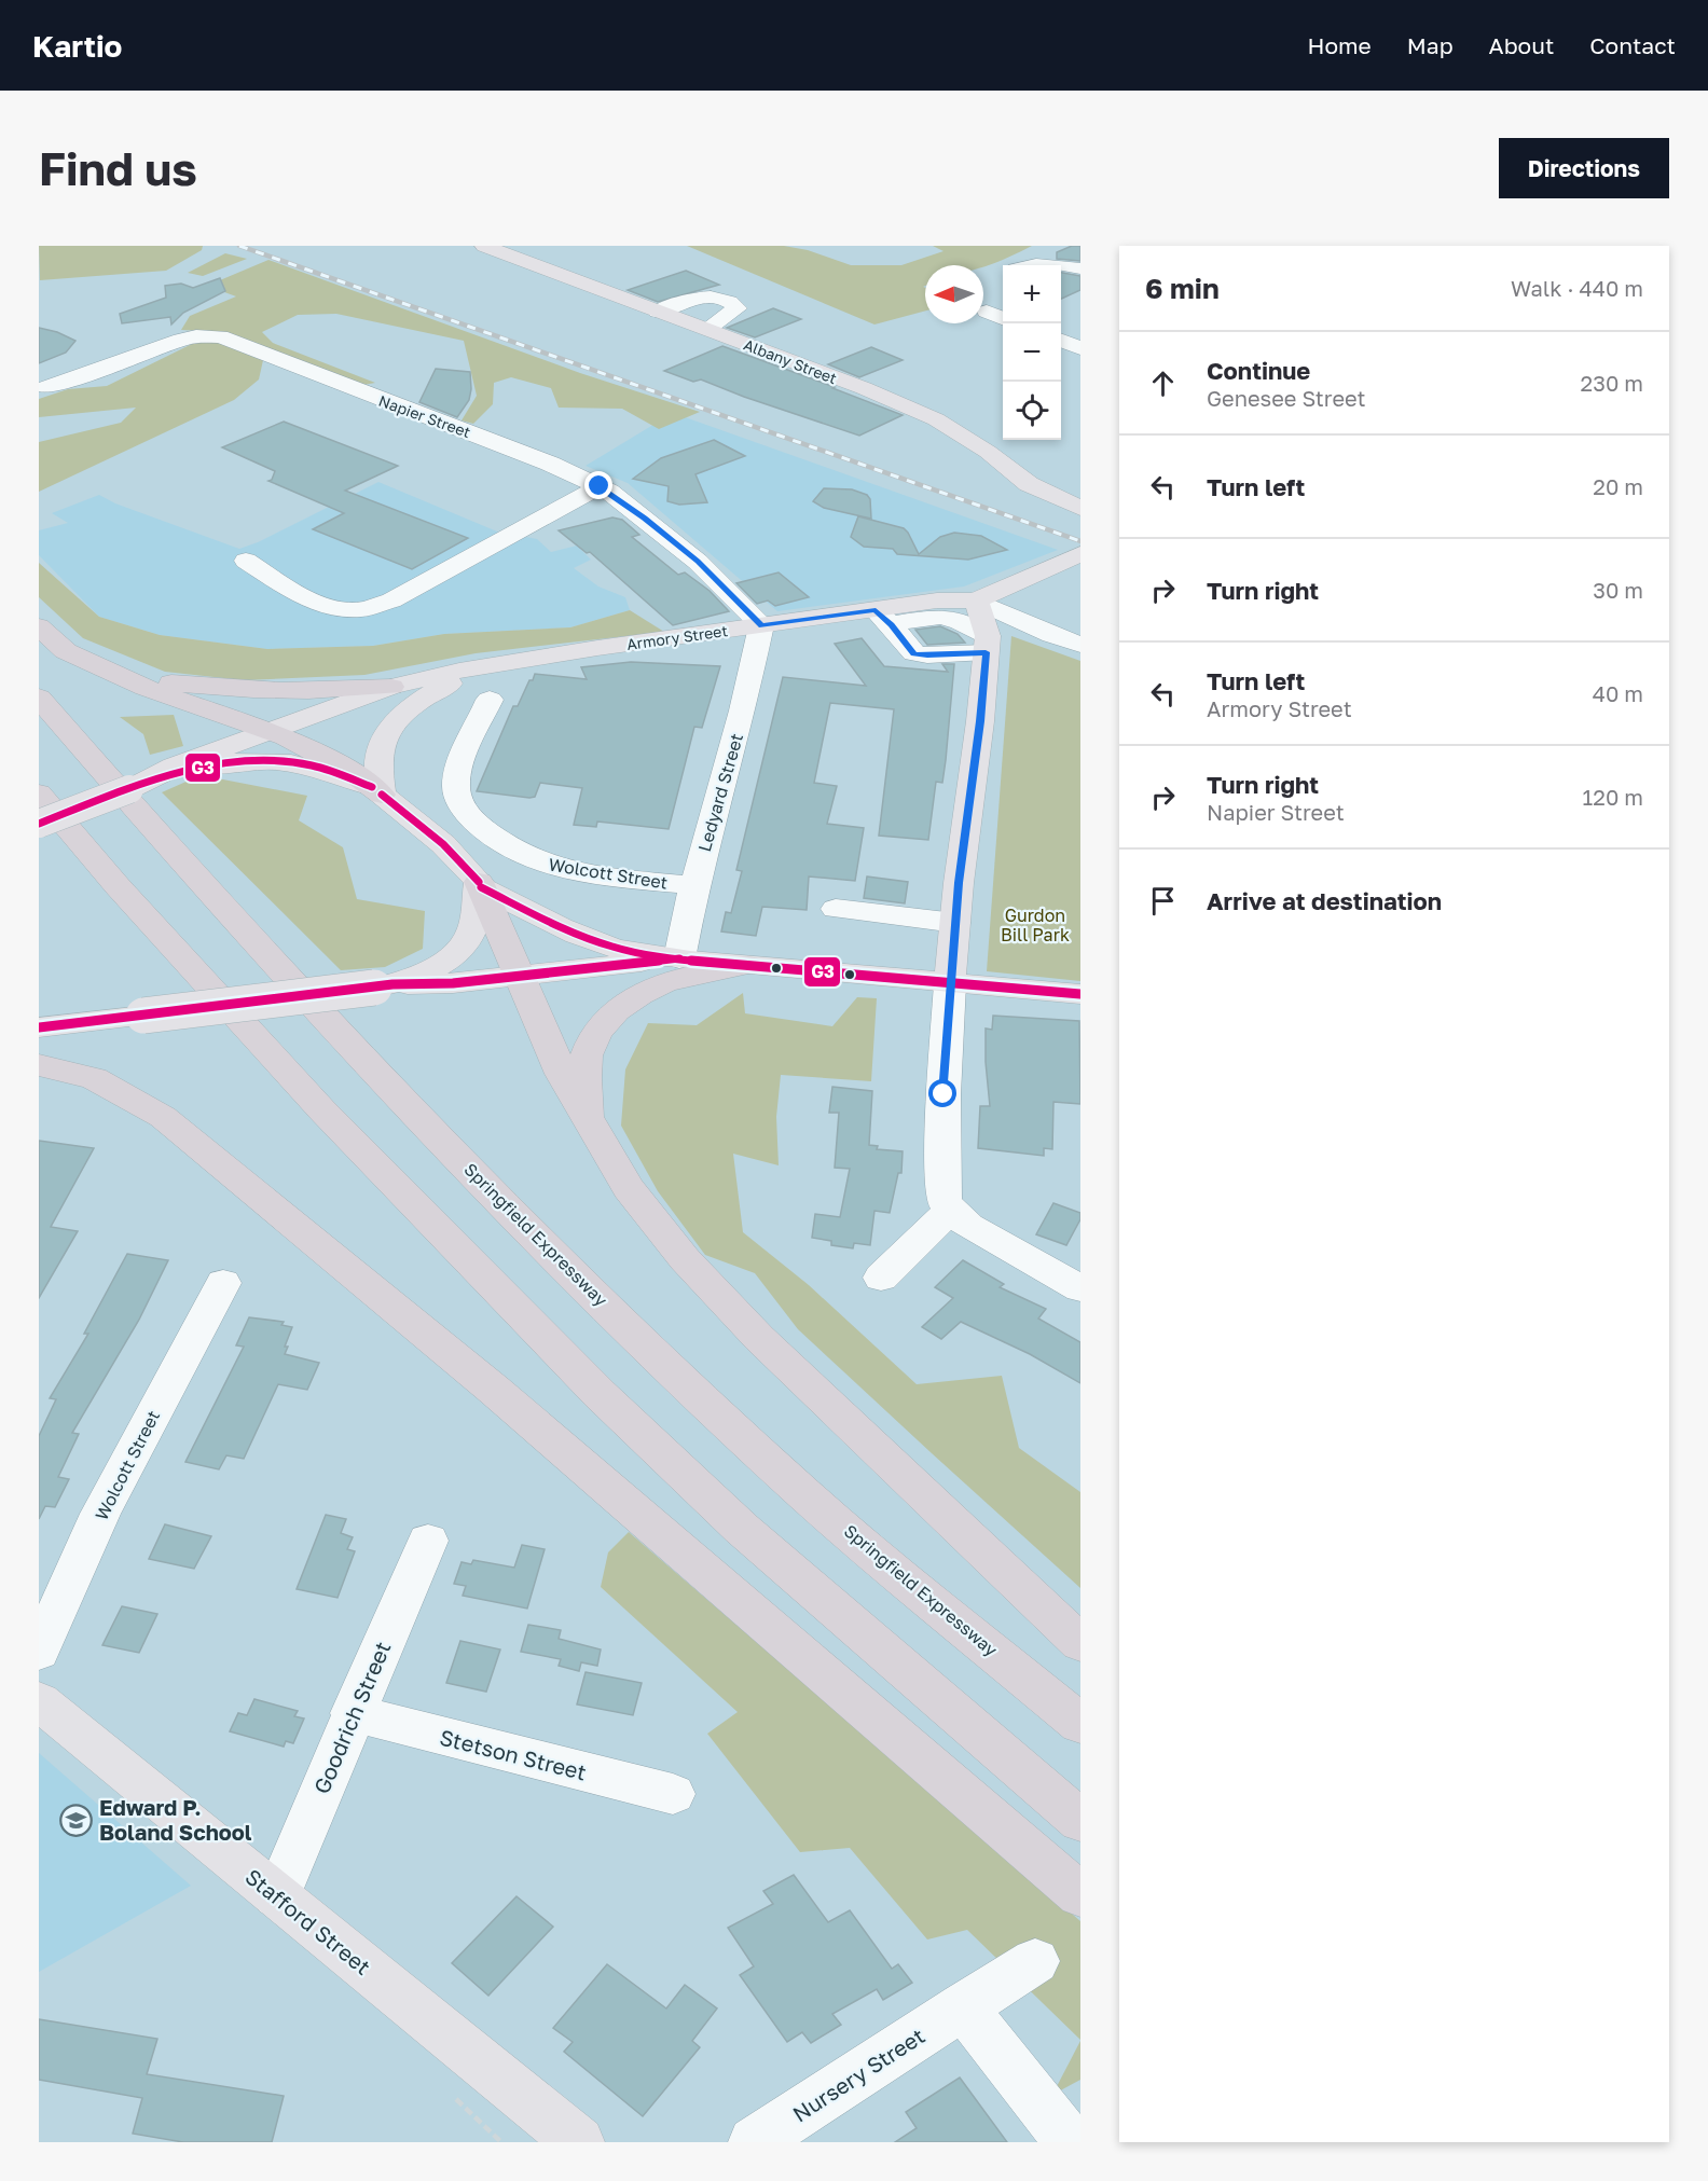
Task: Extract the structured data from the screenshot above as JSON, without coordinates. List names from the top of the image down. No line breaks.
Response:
{"streets":{"highway":["Springfield Expressway"],"main road":["Albany Street","Armory Street","Stafford Street"],"street":["Napier Street","Ledyard Street","Wolcott Street","Goodrich Street","Stetson Street","Nursery Street"]},"crossings":[["Napier Street","Armory Street"],["Napier Street","Ledyard Street"],["Armory Street","Ledyard Street"],["Ledyard Street","Wolcott Street"],["Goodrich Street","Stetson Street"],["Goodrich Street","Stafford Street"]],"parks":["Gurdon Bill Park"],"places":{"school or university":["Edward P. Boland School"]},"lines":["transit line G3"],"north":"left","page":{"header":"Kartio","nav":["Home","Map","About","Contact"],"buttons":"Directions","title":"Find us","heading":["6 min","Walk · 440 m"],"map_buttons":["+","−"],"list":[["Continue","Genesee Street","230 m"],["Turn left","20 m"],["Turn right","30 m"],["Turn left","Armory Street","40 m"],["Turn right","Napier Street","120 m"],"Arrive at destination"]}}
